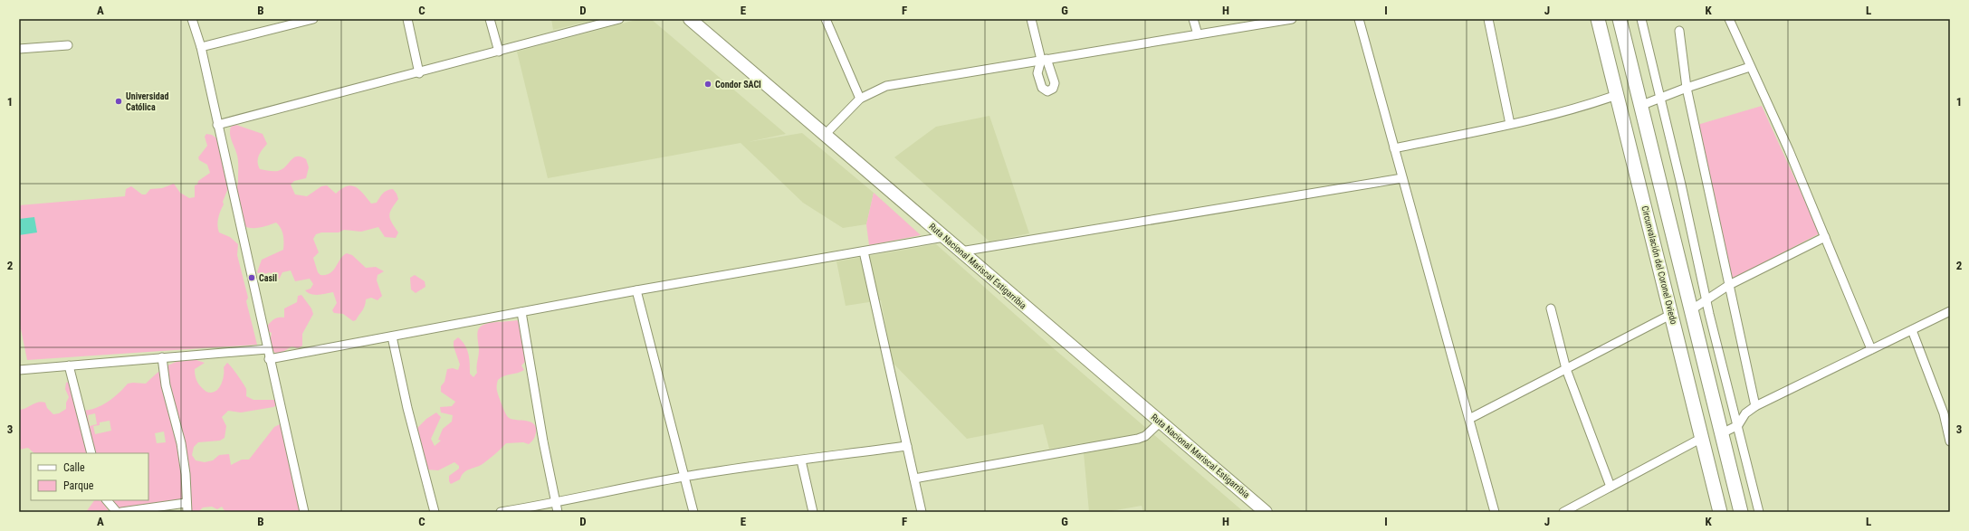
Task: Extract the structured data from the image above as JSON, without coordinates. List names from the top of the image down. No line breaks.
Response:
{"streets":{"highway":["Circunvalación del Coronel Oviedo"],"main road":["Ruta Nacional Mariscal Estigarribia"]},"places":["Condor SACI","Universidad Católica","Casil"],"legend":["Calle","Parque"],"grid":{"columns":["A","B","C","D","E","F","G","H","I","J","K","L"],"rows":["1","2","3"]}}
